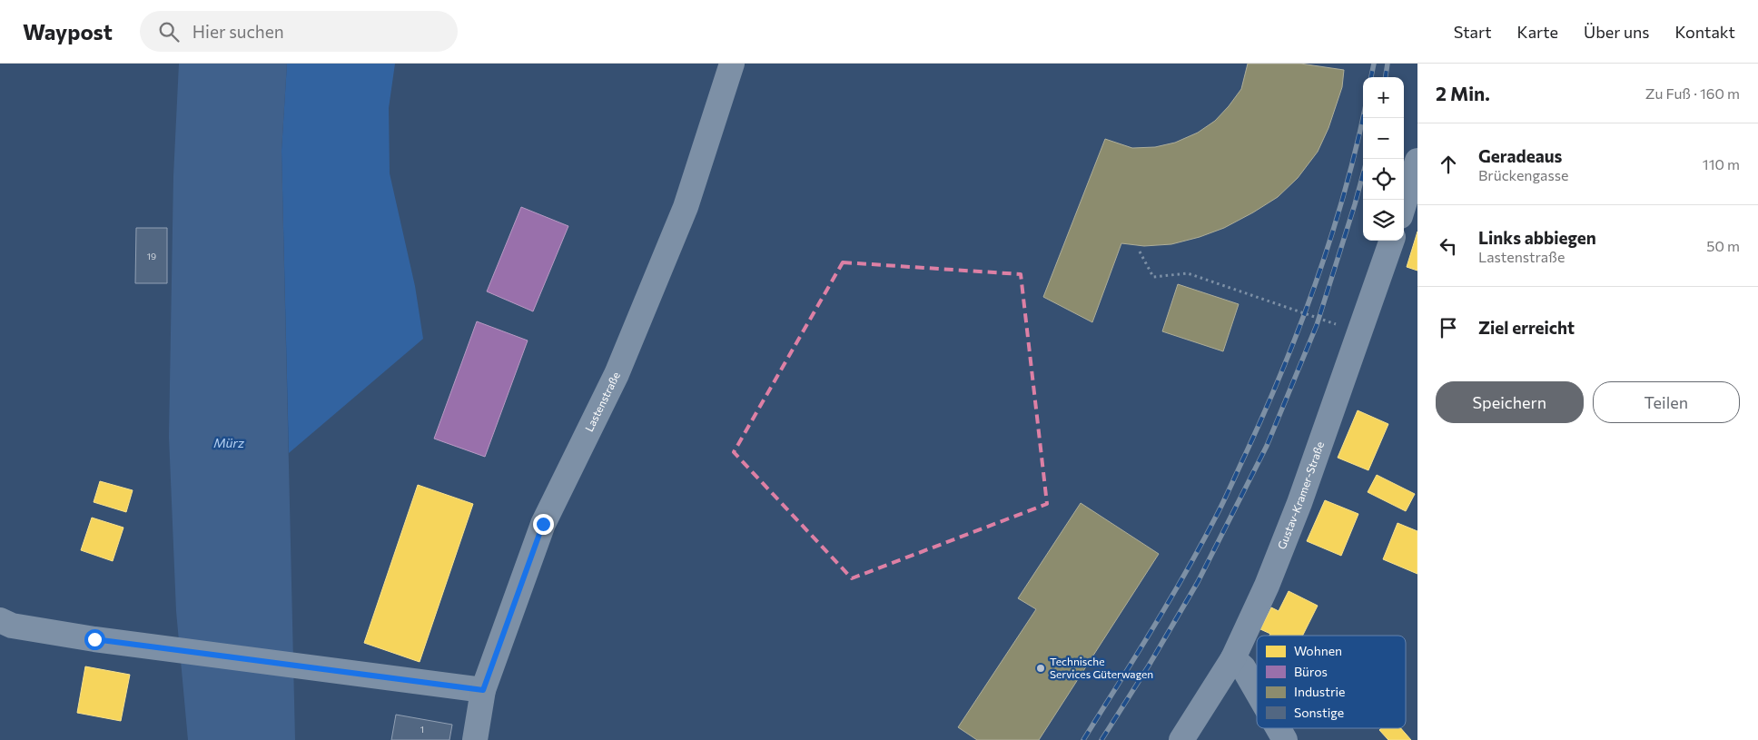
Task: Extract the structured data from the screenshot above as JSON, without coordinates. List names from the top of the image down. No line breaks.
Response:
{"streets":{"street":["Lastenstraße","Gustav-Kramer-Straße"]},"water":["Mürz"],"places":["Technische Services Güterwagen"],"house_numbers":["19","1"],"legend":["Wohnen","Büros","Industrie","Sonstige"],"page":{"header":"Waypost","search":"Hier suchen","nav":["Start","Karte","Über uns","Kontakt"],"heading":["2 Min.","Zu Fuß · 160 m"],"map_buttons":["+","−"],"list":[["Geradeaus","Brückengasse","110 m"],["Links abbiegen","Lastenstraße","50 m"],"Ziel erreicht"],"buttons":["Speichern","Teilen"]}}
